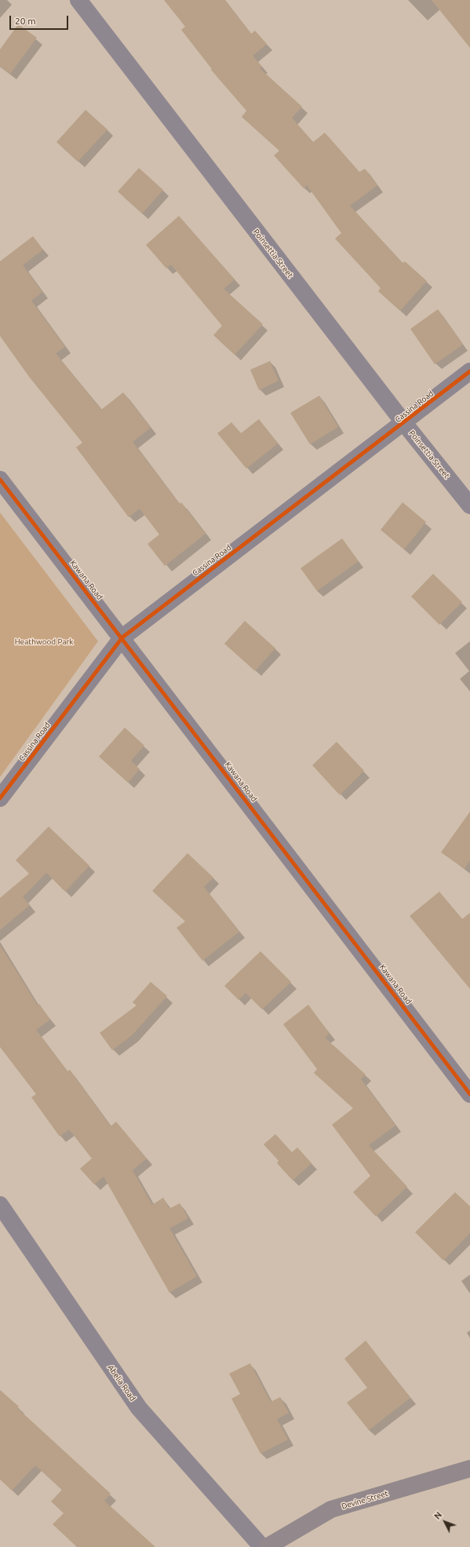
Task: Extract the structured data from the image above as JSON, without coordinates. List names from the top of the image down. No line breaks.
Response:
{"streets":{"main road":["Devine Street"],"street":["Poinsettia Street","Cassina Road","Kawana Road","Abelia Road"]},"crossings":[["Poinsettia Street","Cassina Road"],["Cassina Road","Kawana Road"]],"parks":["Heathwood Park"],"scale_bar":"20 m","north":"top left"}
